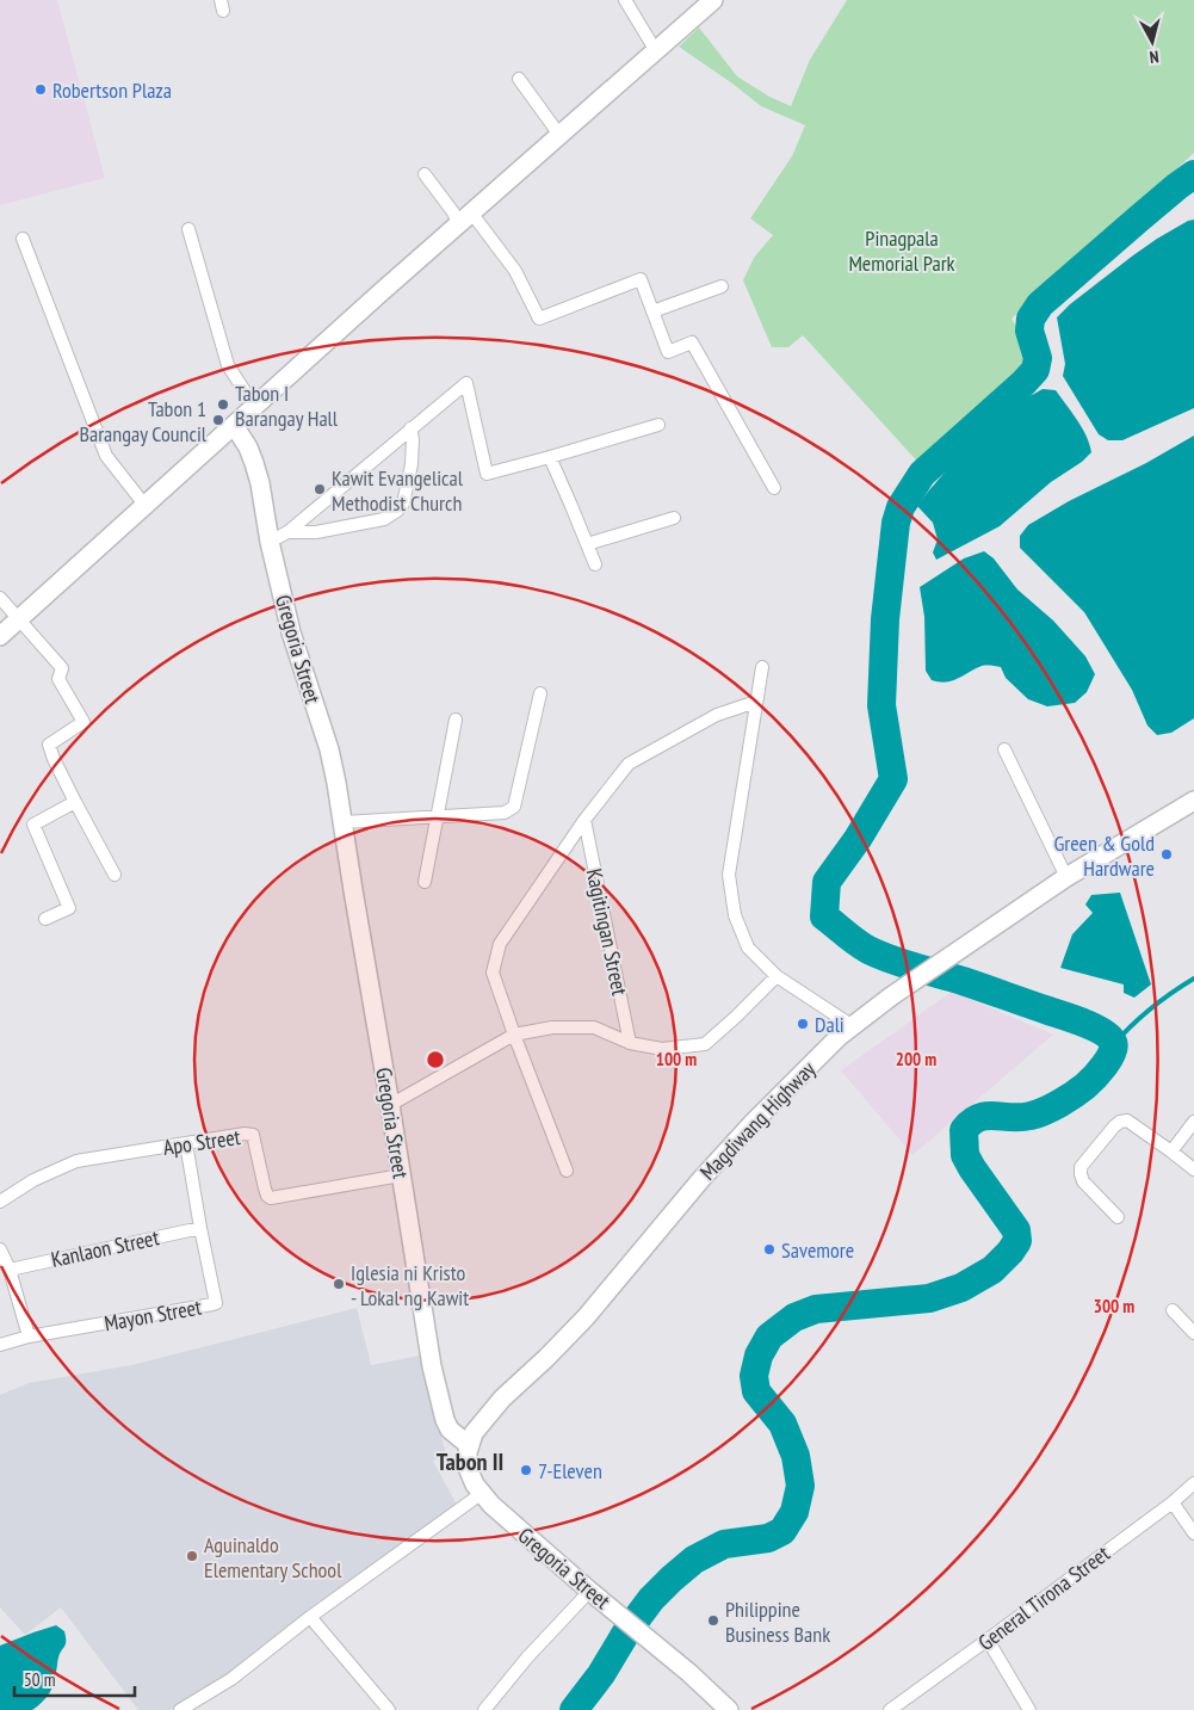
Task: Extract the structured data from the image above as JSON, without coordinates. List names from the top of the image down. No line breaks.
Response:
{"streets":{"street":["Gregoria Street","Kagitingan Street","Magdiwang Highway","Apo Street","Kanlaon Street","Mayon Street","General Tirona Street"]},"crossings":[["Gregoria Street","Magdiwang Highway"],["Gregoria Street","Apo Street"],["Apo Street","Mayon Street"],["Kanlaon Street","Mayon Street"]],"districts":["Tabon II"],"parks":["Pinagpala Memorial Park"],"places":["Robertson Plaza","Tabon I Barangay Hall","Tabon 1 Barangay Council","Kawit Evangelical Methodist Church","Green & Gold Hardware","Dali","Savemore","Iglesia ni Kristo - Lokal ng Kawit","7-Eleven","Aguinaldo Elementary School","Philippine Business Bank"],"scale_bar":"50 m","north":"bottom","rings":["100 m","200 m","300 m"]}
